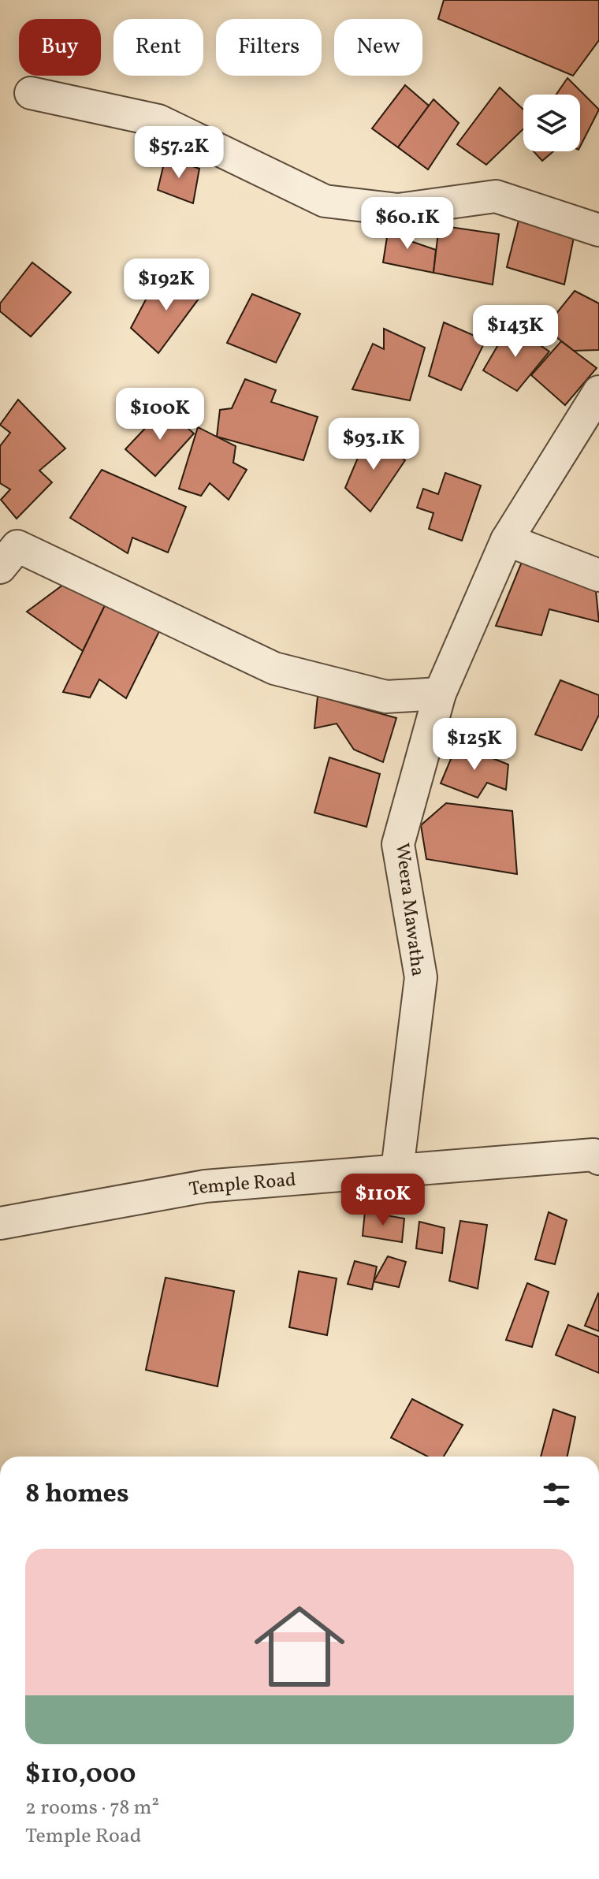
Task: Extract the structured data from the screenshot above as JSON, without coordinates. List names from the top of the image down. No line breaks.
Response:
{"streets":{"street":["Weera Mawatha","Temple Road"]},"crossings":[["Weera Mawatha","Temple Road"]],"page":{"chip":["Buy","Rent","Filters","New"],"price":["$57.2K","$60.1K","$192K","$143K","$100K","$93.1K","$125K","$110K"],"heading":"8 homes","list":[{"name":"$110,000","note":"2 rooms · 78 m² · Temple Road"}]}}
